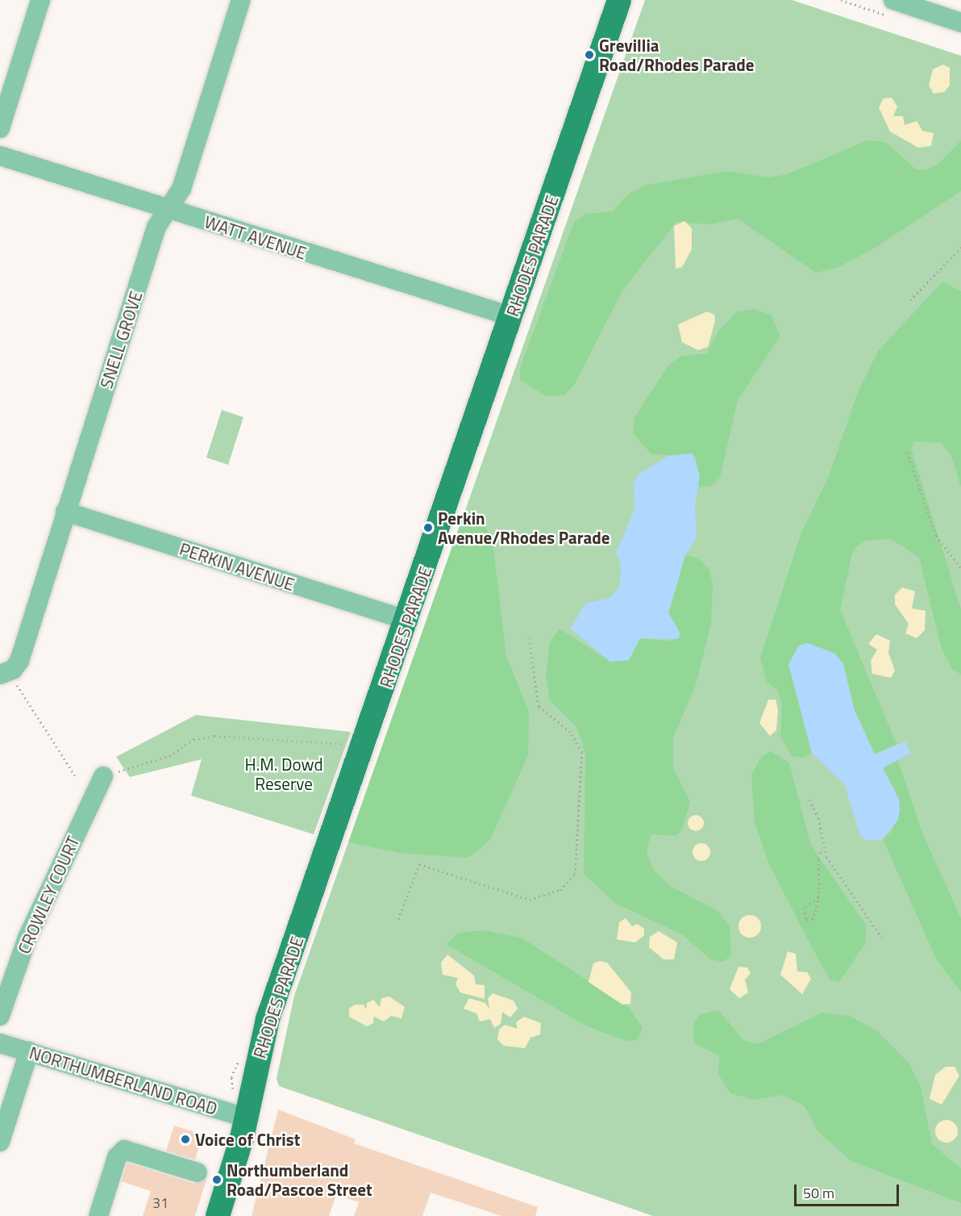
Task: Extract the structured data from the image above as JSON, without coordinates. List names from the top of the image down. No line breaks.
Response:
{"streets":{"main road":["RHODES PARADE"],"street":["WATT AVENUE","SNELL GROVE","PERKIN AVENUE","CROWLEY COURT","NORTHUMBERLAND ROAD"]},"crossings":[["WATT AVENUE","RHODES PARADE"],["WATT AVENUE","SNELL GROVE"],["RHODES PARADE","PERKIN AVENUE"],["RHODES PARADE","NORTHUMBERLAND ROAD"],["SNELL GROVE","PERKIN AVENUE"]],"parks":["H.M. Dowd Reserve"],"places":["Grevillia Road/Rhodes Parade","Perkin Avenue/Rhodes Parade","Voice of Christ","Northumberland Road/Pascoe Street"],"house_numbers":["31"],"scale_bar":"50 m"}
